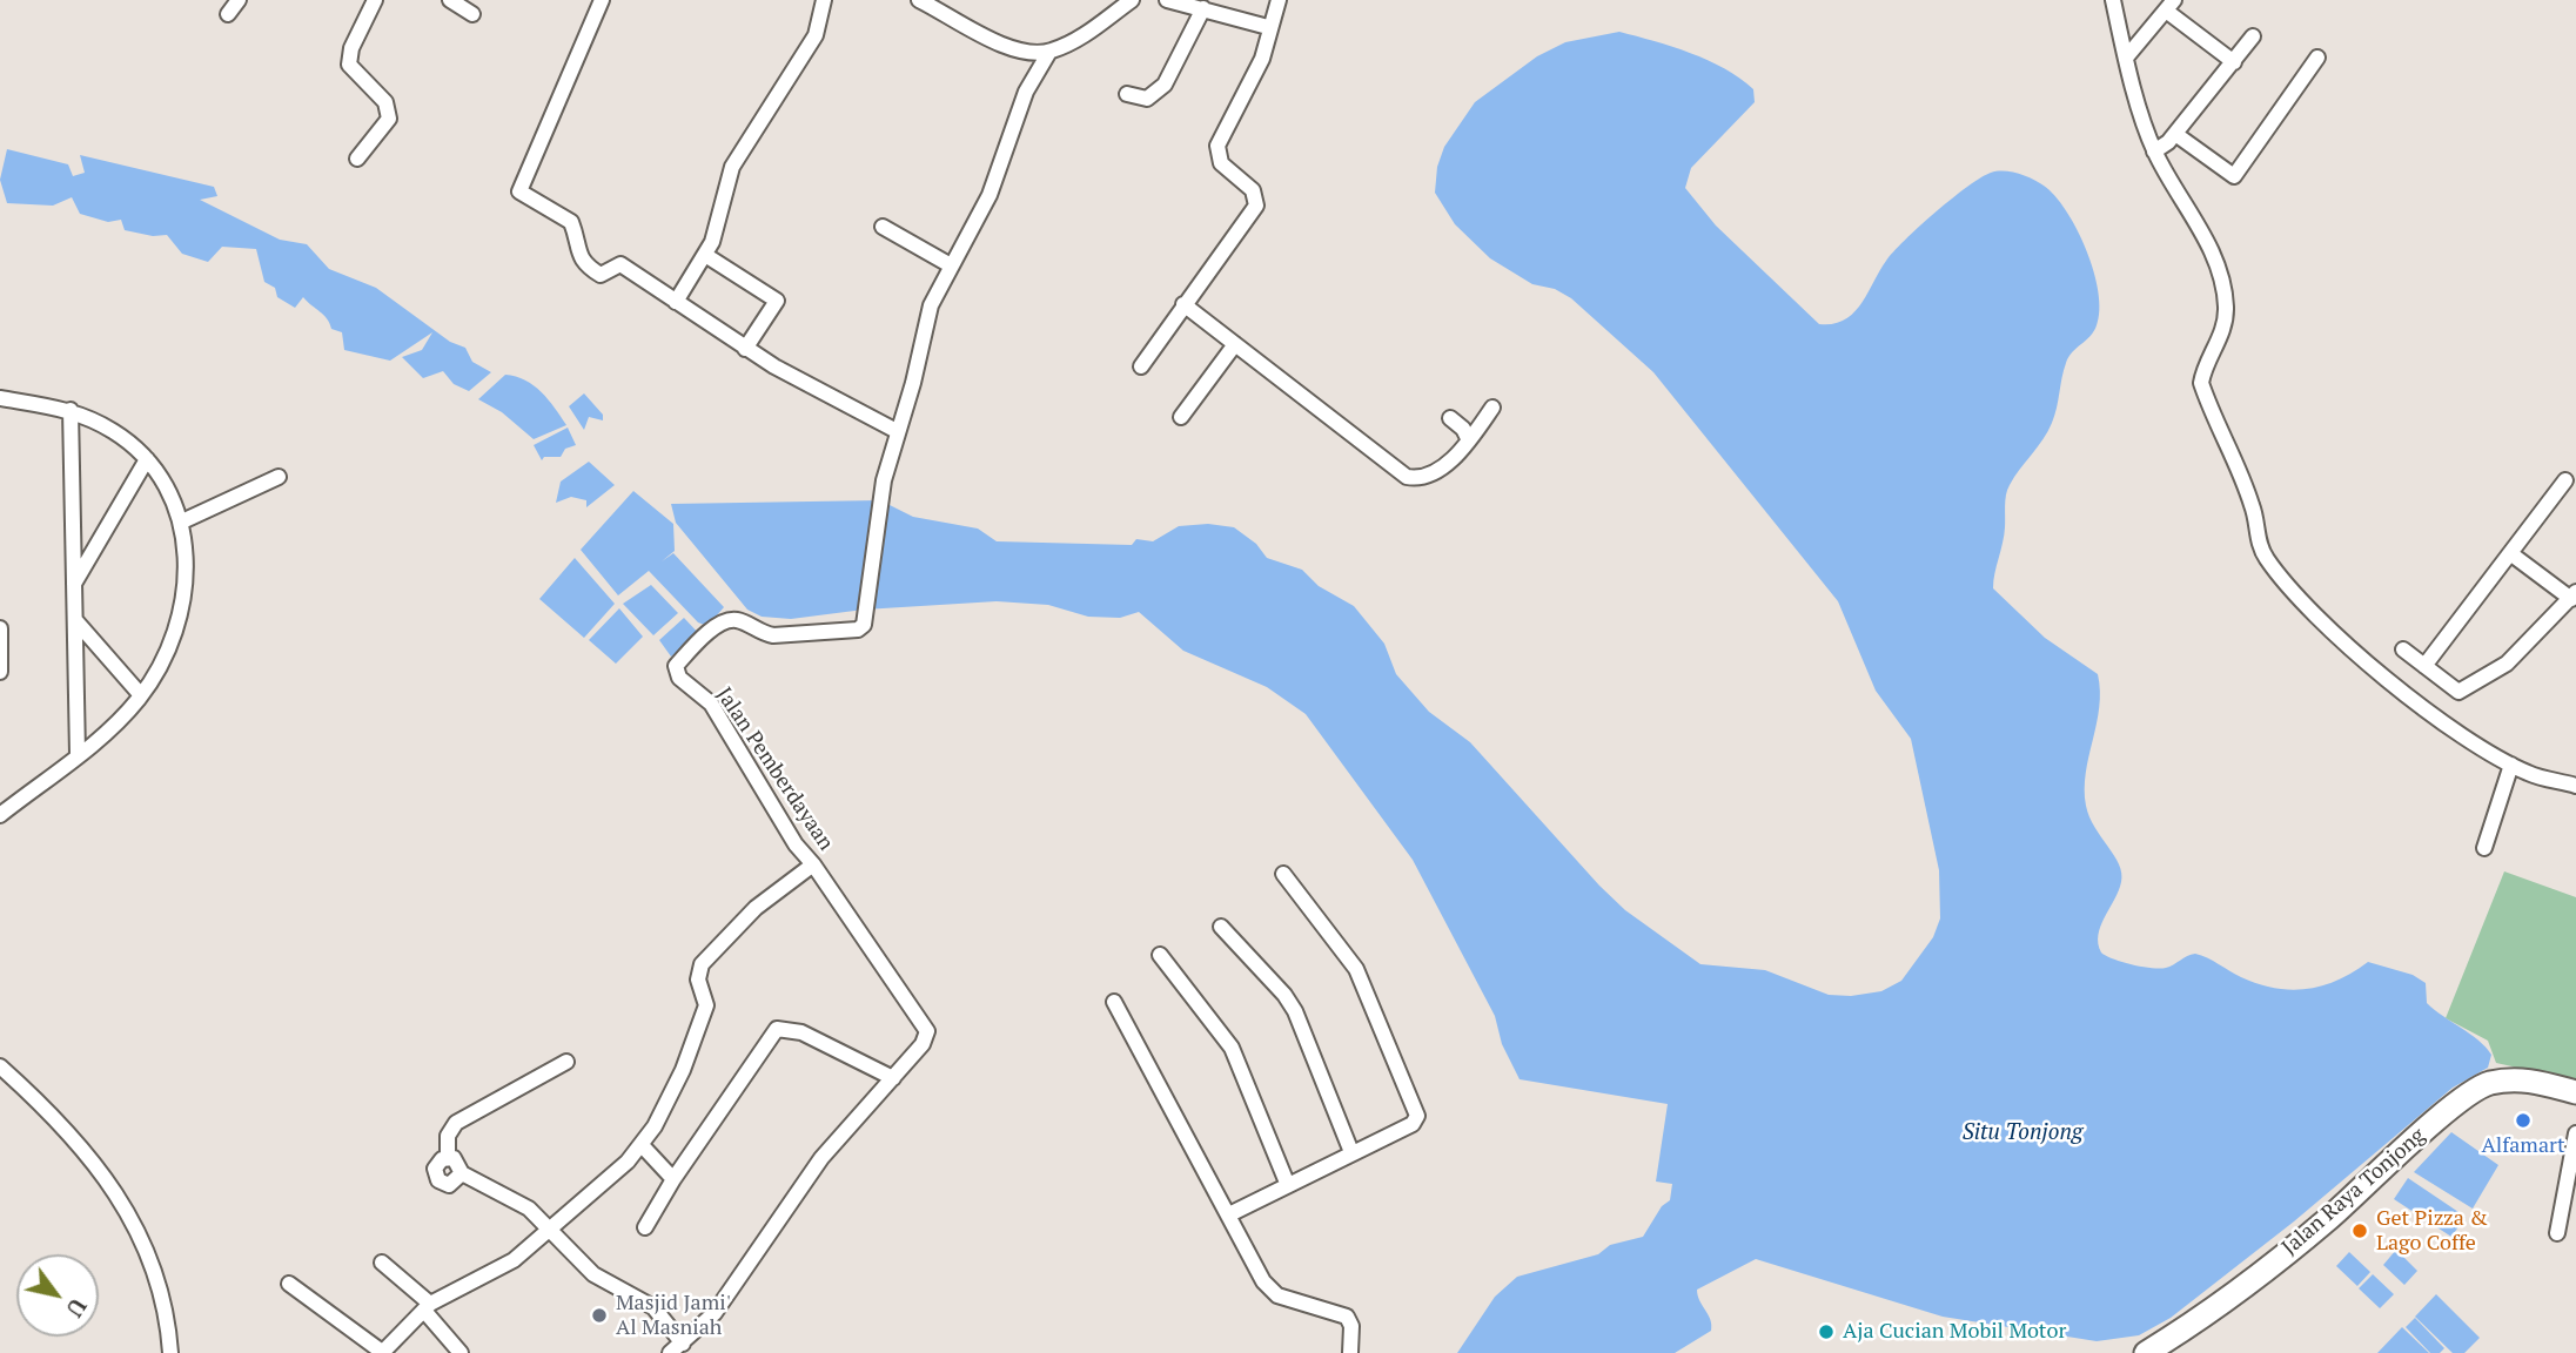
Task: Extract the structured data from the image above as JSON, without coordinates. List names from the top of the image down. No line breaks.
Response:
{"streets":{"main road":["Jalan Raya Tonjong"],"street":["Jalan Pemberdayaan"]},"water":["Situ Tonjong"],"places":["Alfamart","Get Pizza & Lago Coffe","Masjid Jami' Al Masniah","Aja Cucian Mobil Motor"],"north":"bottom right"}
